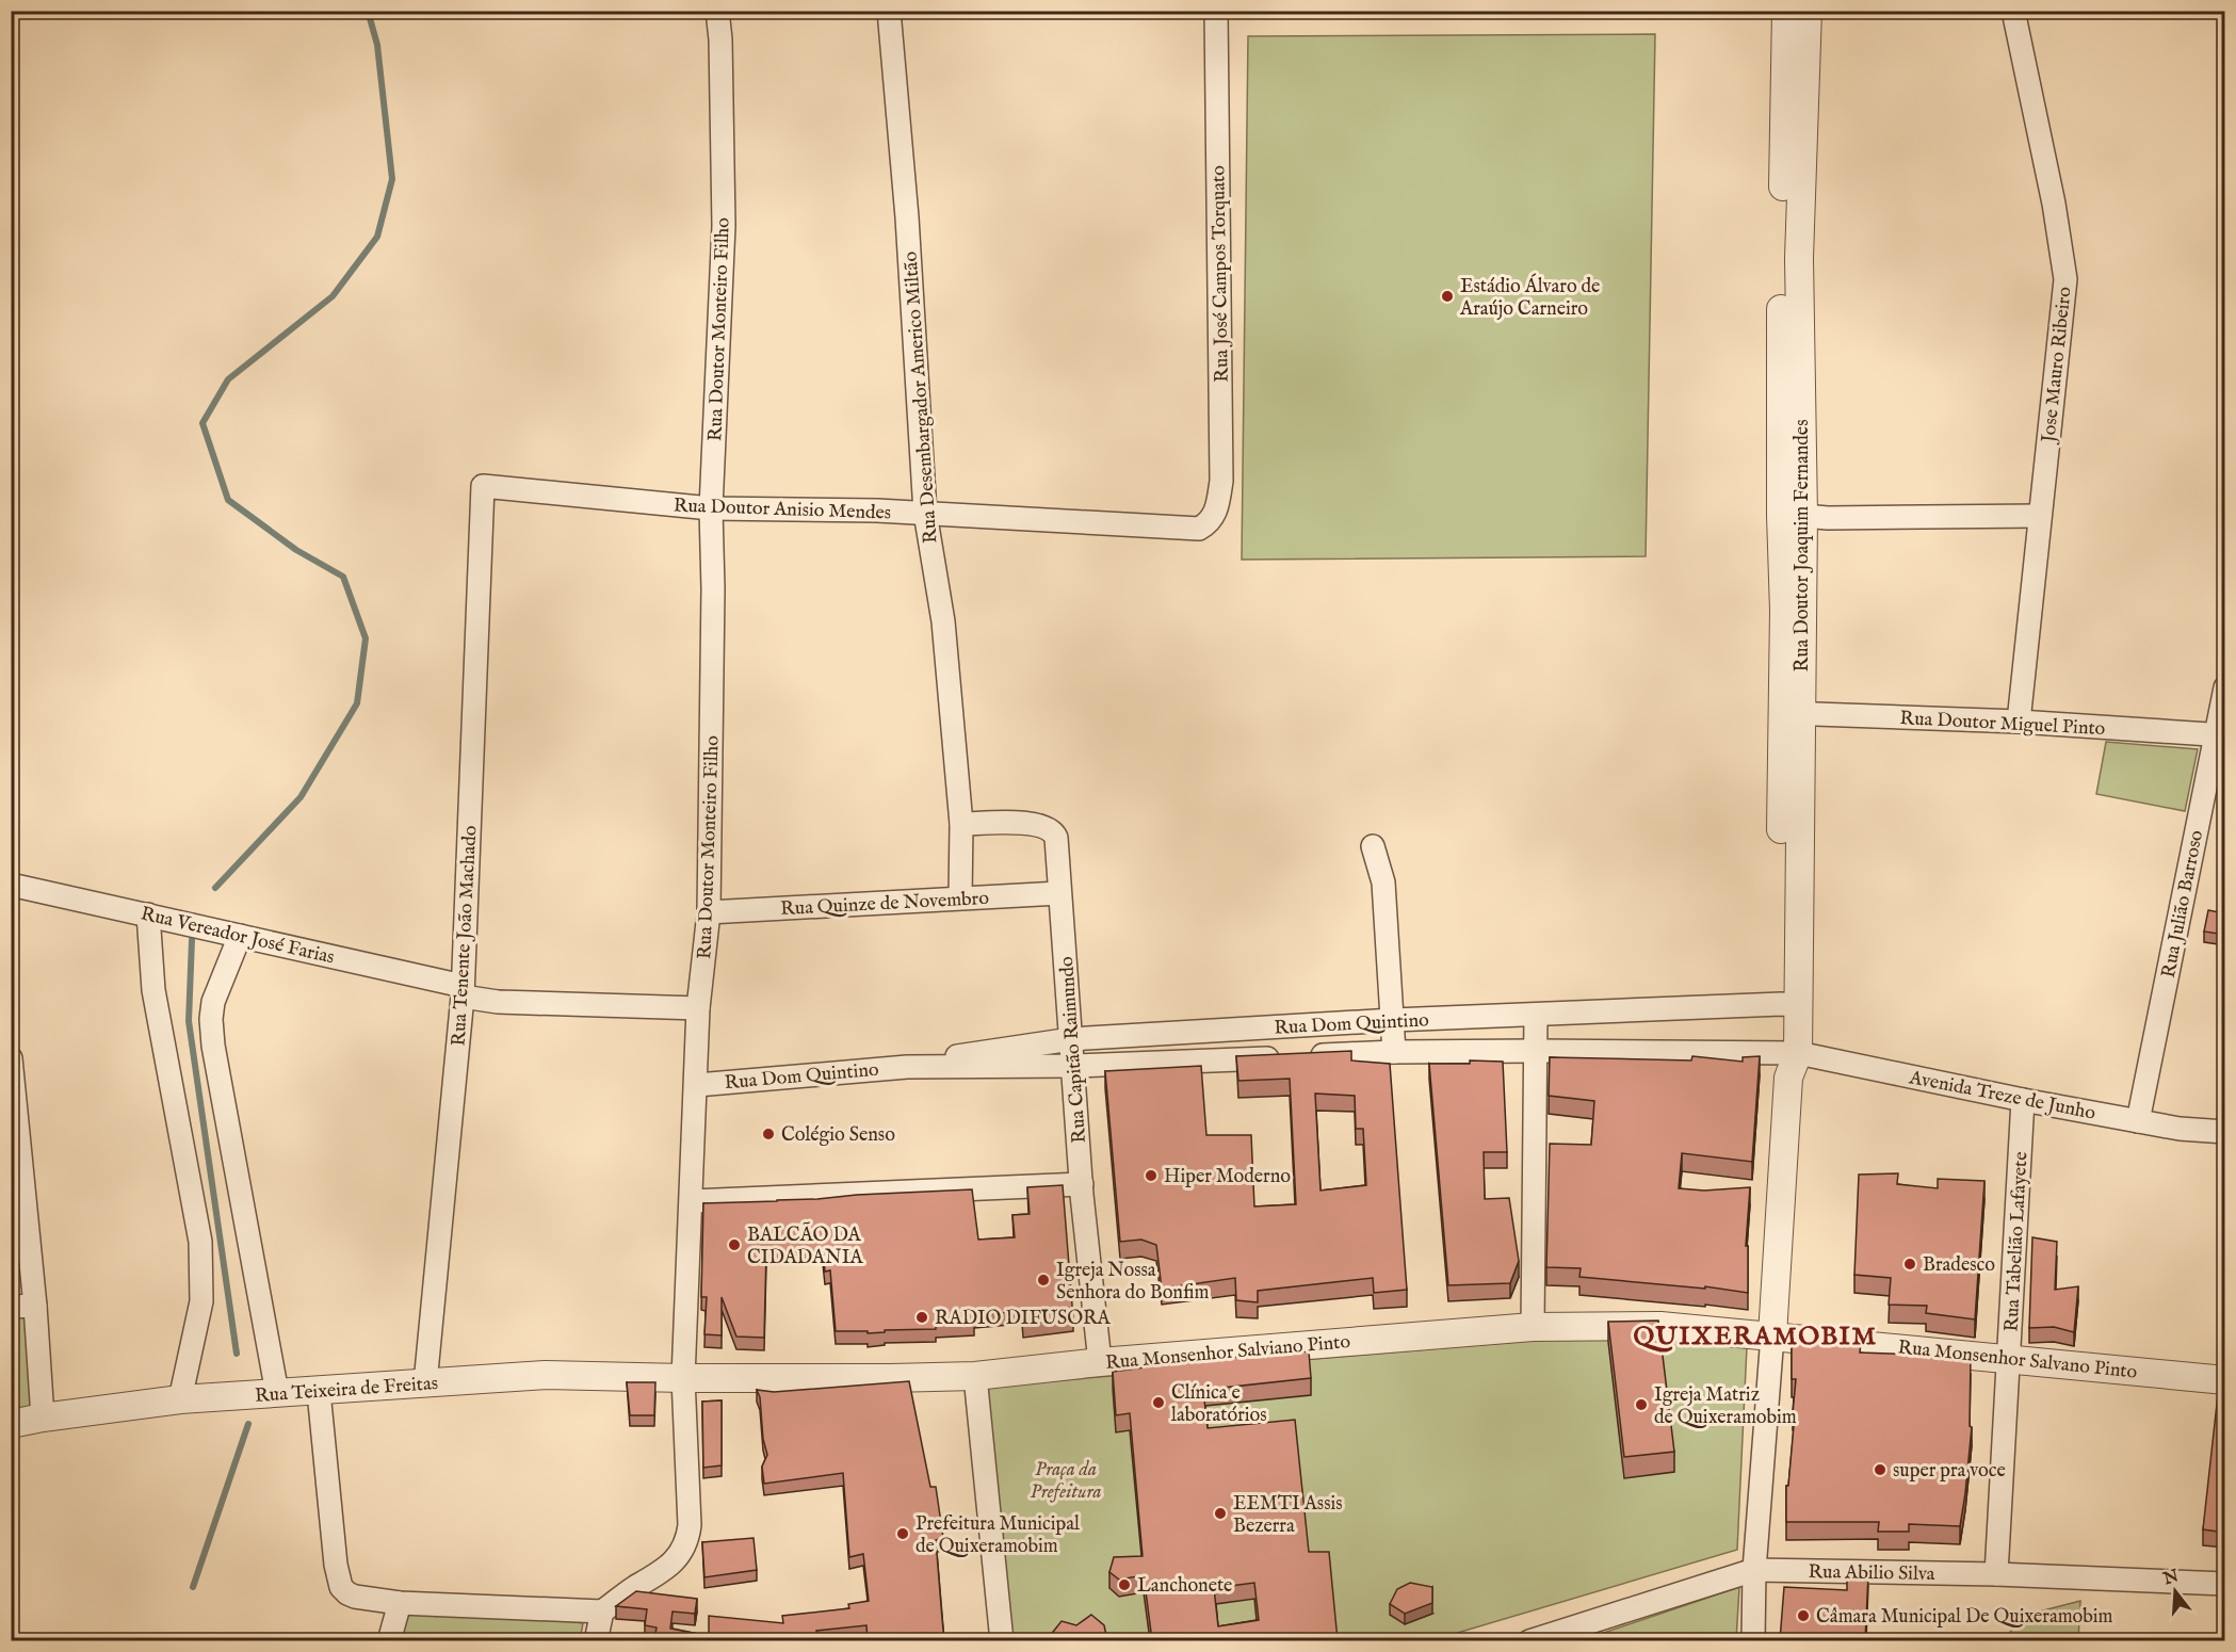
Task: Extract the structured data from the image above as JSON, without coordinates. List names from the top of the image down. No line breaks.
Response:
{"streets":{"street":["Rua José Campos Torquato","Rua Doutor Monteiro Filho","Jose Mauro Ribeiro","Rua Desembargador Americo Miltão","Rua Doutor Anisio Mendes","Rua Doutor Joaquim Fernandes","Rua Doutor Miguel Pinto","Rua Quinze de Novembro","Rua Julião Barroso","Rua Vereador José Farias","Rua Tenente João Machado","Rua Dom Quintino","Rua Capitão Raimundo","Avenida Treze de Junho","Rua Tabelião Lafayete","Rua Monsenhor Salviano Pinto","Rua Monsenhor Salvano Pinto","Rua Teixeira de Freitas","Rua Abilio Silva"]},"crossings":[["Rua José Campos Torquato","Rua Doutor Anisio Mendes"],["Rua Doutor Monteiro Filho","Rua Doutor Anisio Mendes"],["Rua Doutor Monteiro Filho","Rua Quinze de Novembro"],["Rua Doutor Monteiro Filho","Rua Vereador José Farias"],["Rua Doutor Monteiro Filho","Rua Dom Quintino"],["Rua Doutor Monteiro Filho","Rua Monsenhor Salviano Pinto"],["Rua Doutor Monteiro Filho","Rua Teixeira de Freitas"],["Jose Mauro Ribeiro","Rua Doutor Miguel Pinto"],["Rua Desembargador Americo Miltão","Rua Doutor Anisio Mendes"],["Rua Desembargador Americo Miltão","Rua Quinze de Novembro"],["Rua Desembargador Americo Miltão","Rua Capitão Raimundo"],["Rua Doutor Anisio Mendes","Rua Tenente João Machado"],["Rua Doutor Joaquim Fernandes","Rua Doutor Miguel Pinto"],["Rua Doutor Joaquim Fernandes","Rua Dom Quintino"],["Rua Doutor Joaquim Fernandes","Avenida Treze de Junho"],["Rua Doutor Joaquim Fernandes","Rua Monsenhor Salviano Pinto"],["Rua Doutor Joaquim Fernandes","Rua Monsenhor Salvano Pinto"],["Rua Doutor Miguel Pinto","Rua Julião Barroso"],["Rua Quinze de Novembro","Rua Capitão Raimundo"],["Rua Julião Barroso","Avenida Treze de Junho"],["Rua Vereador José Farias","Rua Tenente João Machado"],["Rua Tenente João Machado","Rua Teixeira de Freitas"],["Rua Dom Quintino","Rua Capitão Raimundo"],["Rua Dom Quintino","Avenida Treze de Junho"],["Rua Capitão Raimundo","Rua Monsenhor Salviano Pinto"],["Avenida Treze de Junho","Rua Tabelião Lafayete"],["Rua Tabelião Lafayete","Rua Monsenhor Salvano Pinto"],["Rua Tabelião Lafayete","Rua Abilio Silva"],["Rua Monsenhor Salviano Pinto","Rua Monsenhor Salvano Pinto"],["Rua Monsenhor Salviano Pinto","Rua Teixeira de Freitas"]],"districts":["QUIXERAMOBIM"],"parks":["Praça da Prefeitura"],"places":["Estádio Álvaro de Araújo Carneiro","Colégio Senso","Hiper Moderno","BALCÃO DA CIDADANIA","Bradesco","Igreja Nossa Senhora do Bonfim","RADIO DIFUSORA","Clínica e laboratórios","Igreja Matriz de Quixeramobim","super pra voce","EEMTI Assis Bezerra","Prefeitura Municipal de Quixeramobim","Lanchonete","Câmara Municipal De Quixeramobim"],"north":"top"}
